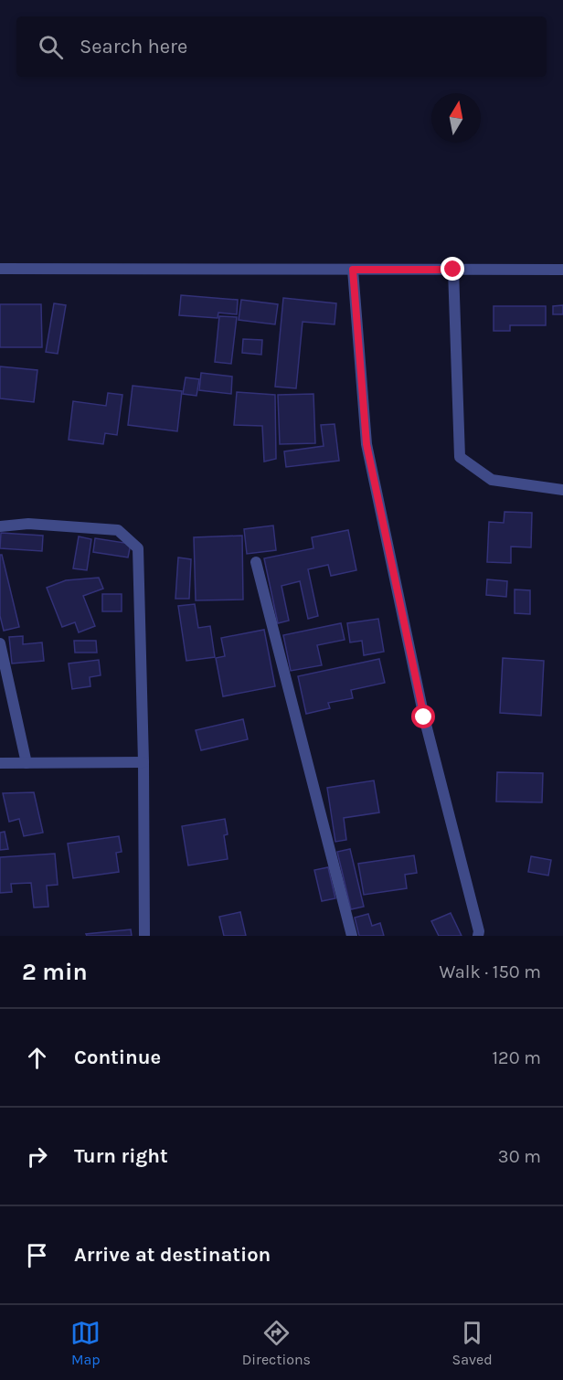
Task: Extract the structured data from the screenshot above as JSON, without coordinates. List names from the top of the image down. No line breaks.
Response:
{"north":"top","page":{"search":"Search here","heading":["2 min","Walk · 150 m"],"list":[["Continue","120 m"],["Turn right","30 m"],"Arrive at destination"],"nav":["Map","Directions","Saved"]}}
